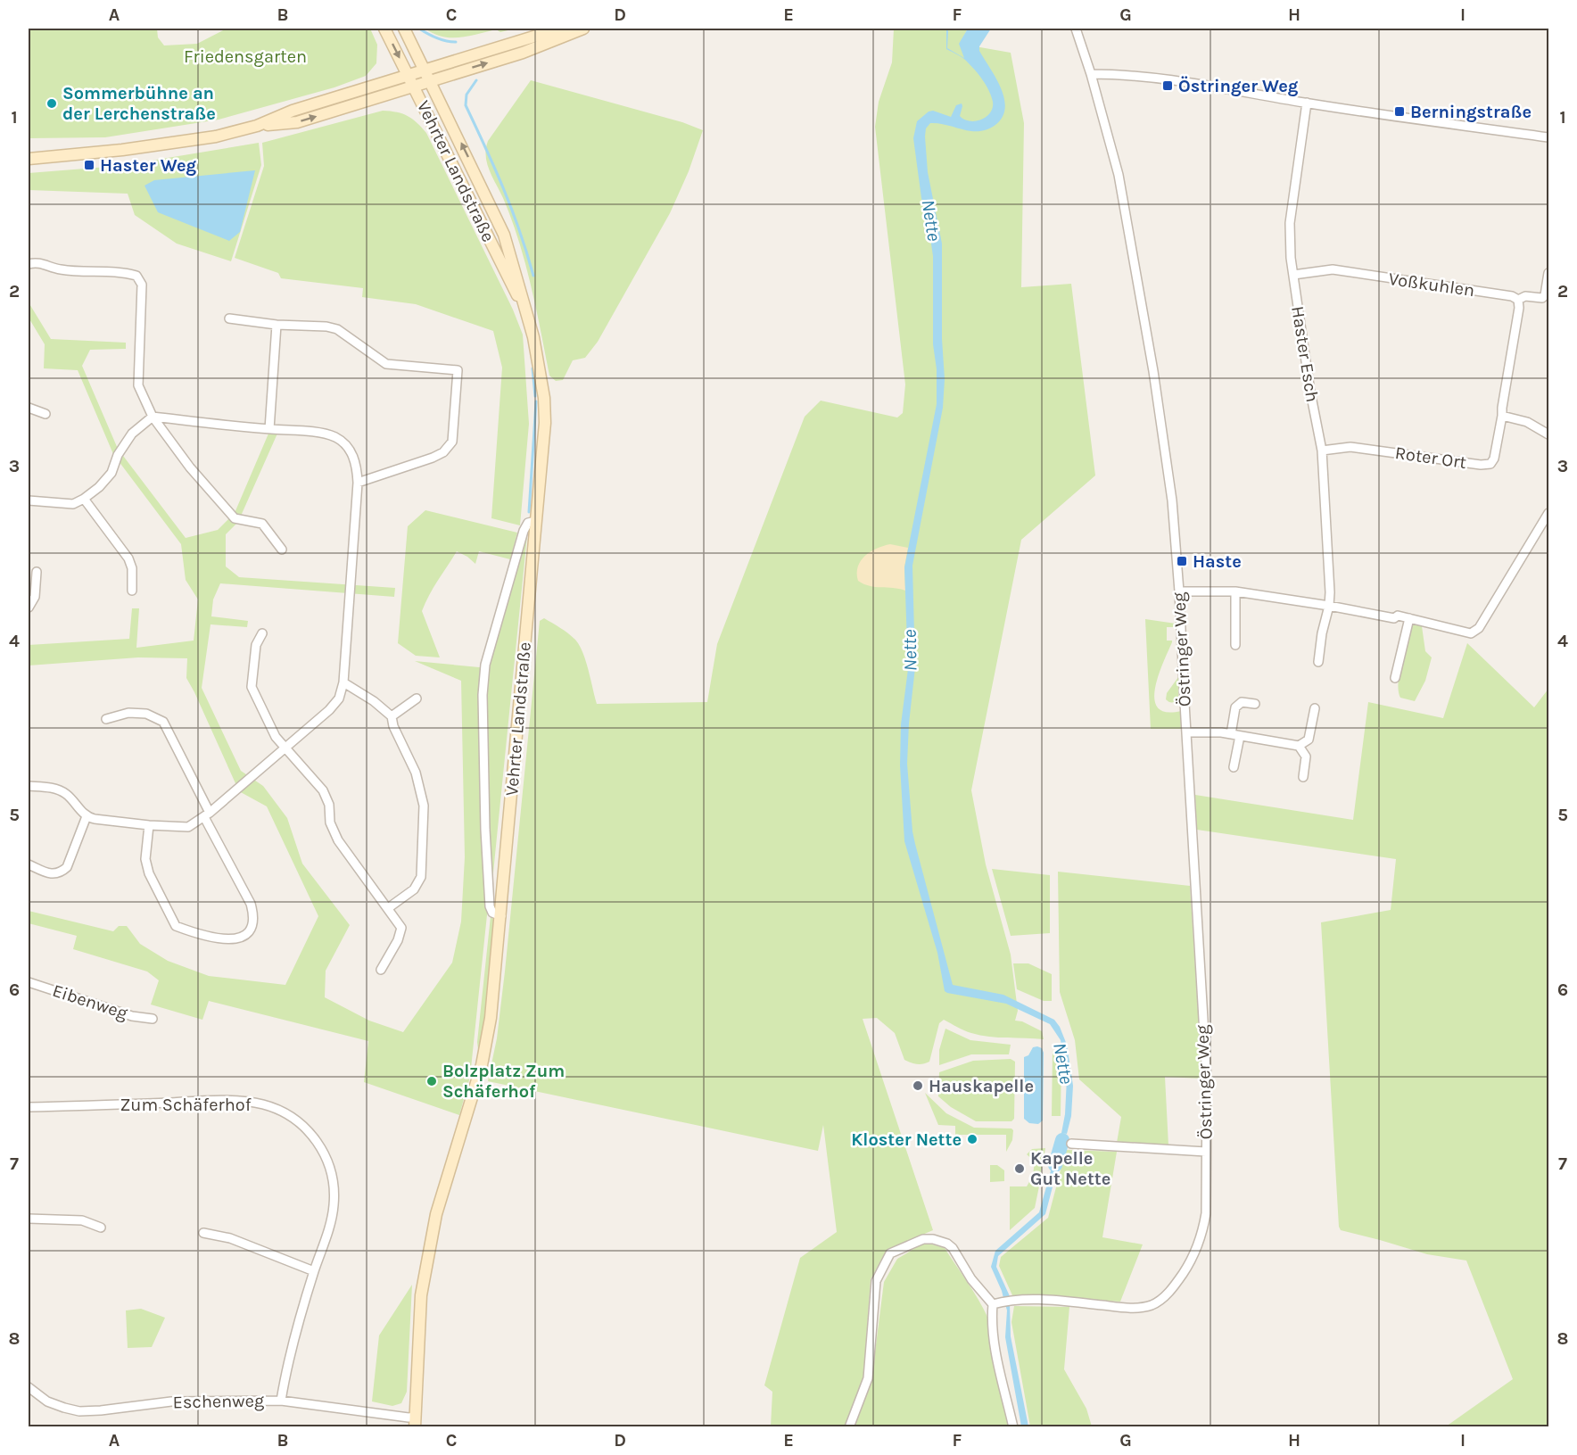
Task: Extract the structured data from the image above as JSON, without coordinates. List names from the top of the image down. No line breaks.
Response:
{"streets":{"main road":["Vehrter Landstraße"],"street":["Voßkuhlen","Haster Esch","Roter Ort","Östringer Weg","Eibenweg","Zum Schäferhof","Eschenweg"]},"crossings":[["Vehrter Landstraße","Eschenweg"],["Voßkuhlen","Haster Esch"],["Voßkuhlen","Roter Ort"],["Haster Esch","Roter Ort"],["Zum Schäferhof","Eschenweg"]],"water":["Nette"],"parks":["Friedensgarten"],"places":{"transit":["Östringer Weg","Berningstraße","Haster Weg","Haste"],"other":["Sommerbühne an der Lerchenstraße","Bolzplatz Zum Schäferhof","Hauskapelle","Kloster Nette","Kapelle Gut Nette"]},"grid":{"columns":["A","B","C","D","E","F","G","H","I"],"rows":["1","2","3","4","5","6","7","8"]}}
